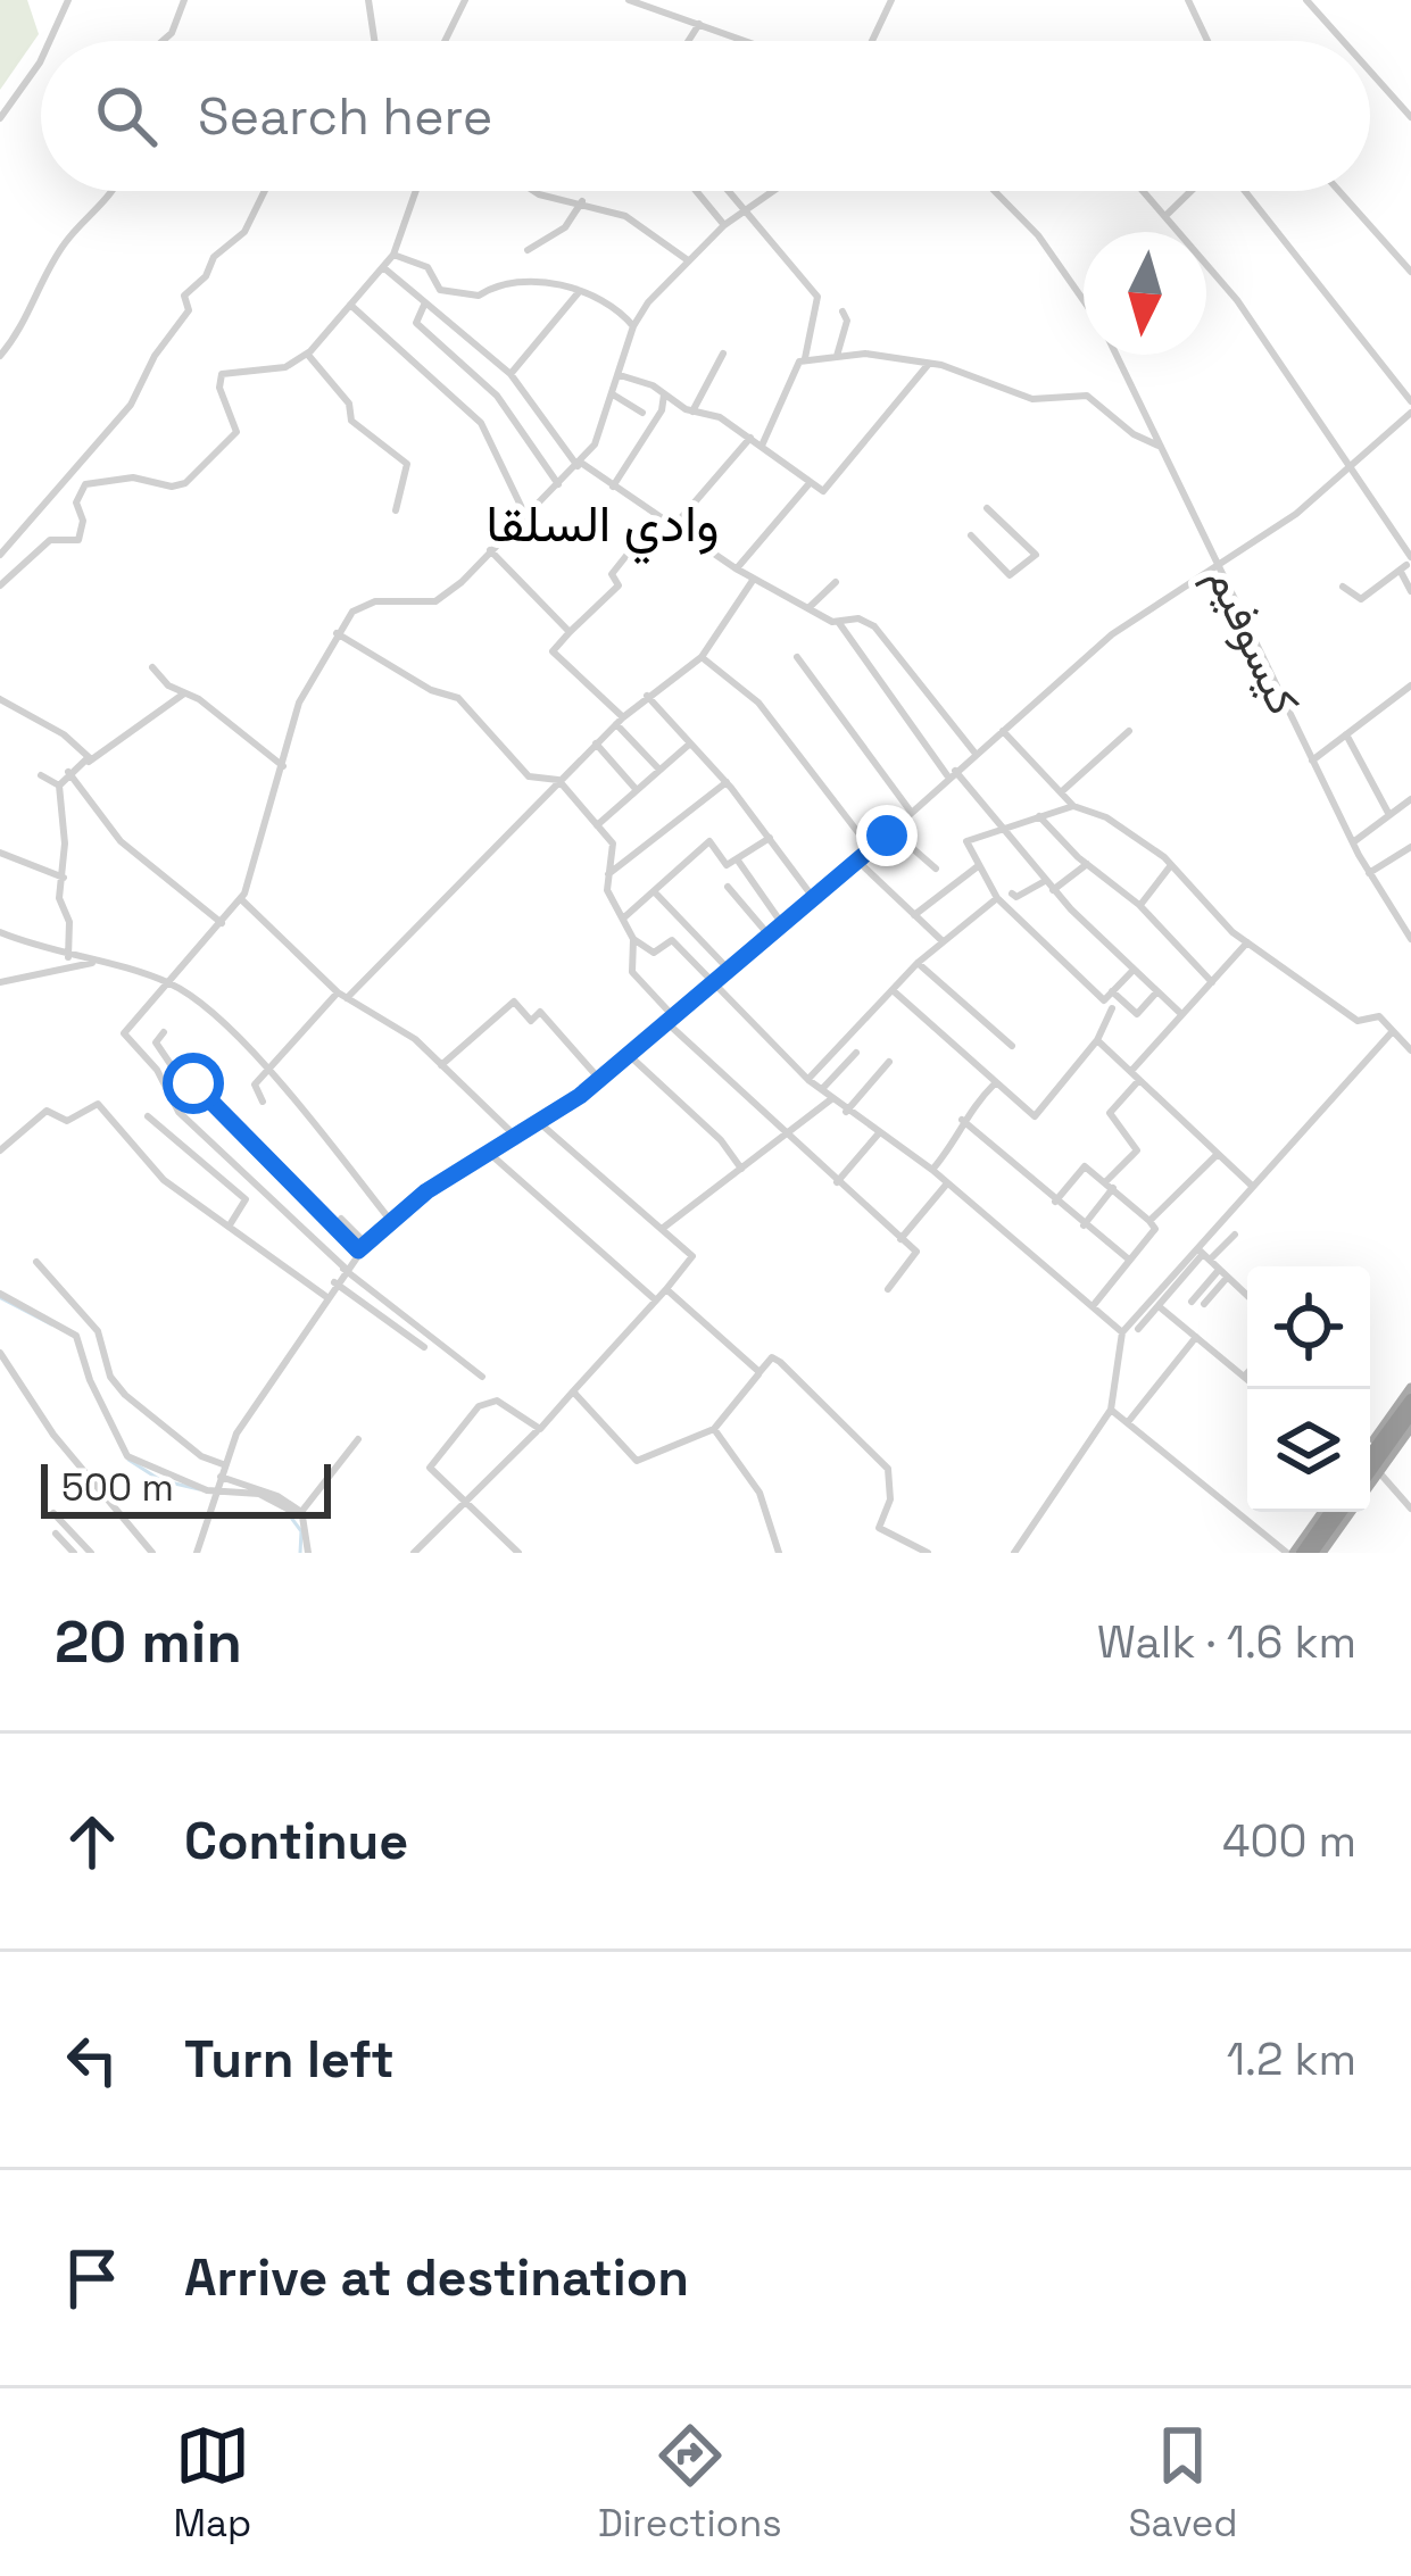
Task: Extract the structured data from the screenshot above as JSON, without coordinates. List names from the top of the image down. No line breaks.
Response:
{"streets":{"street":["كيسوفيم"]},"districts":["وادي السلقا"],"scale_bar":"500 m","north":"bottom","page":{"search":"Search here","scale":"500 m","heading":["20 min","Walk · 1.6 km"],"list":[["Continue","400 m"],["Turn left","1.2 km"],"Arrive at destination"],"nav":["Map","Directions","Saved"]}}
